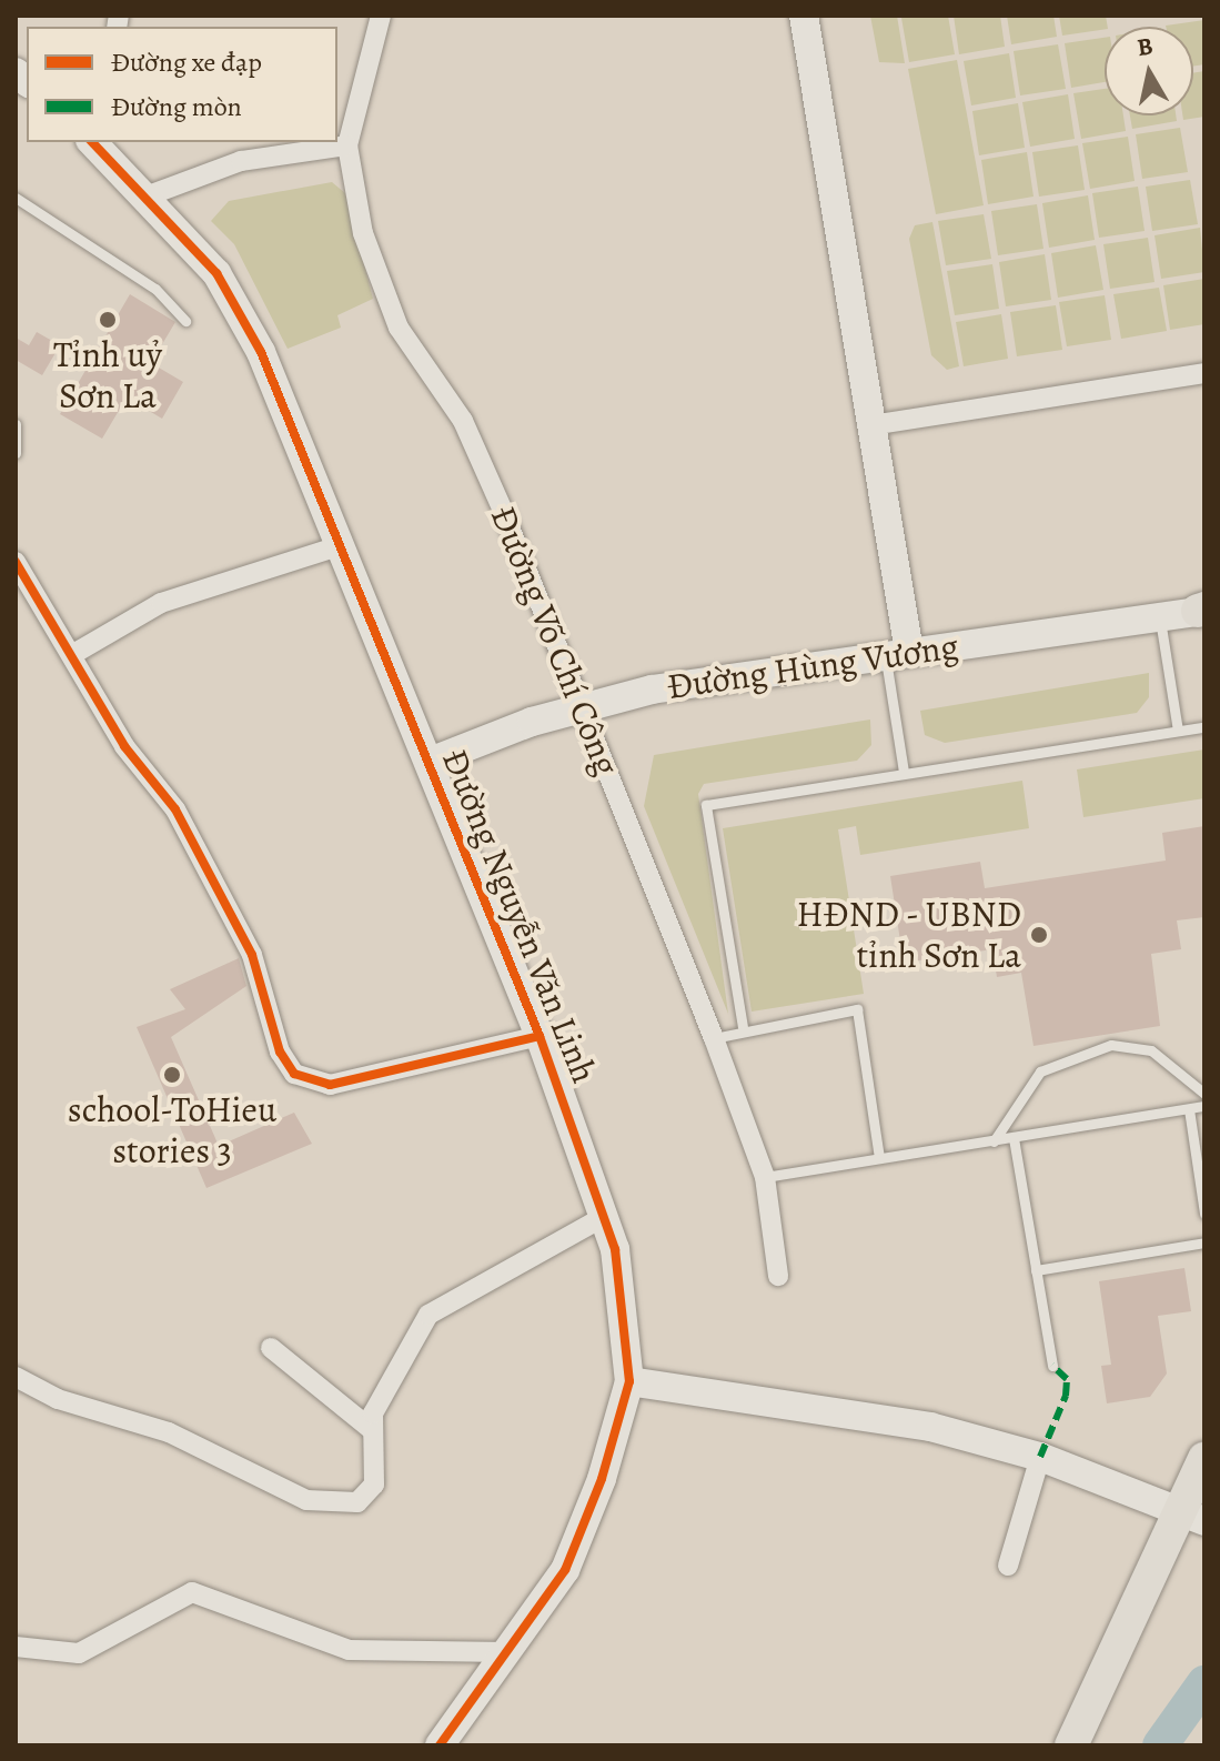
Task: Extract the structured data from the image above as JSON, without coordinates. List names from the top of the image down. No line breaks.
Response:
{"streets":{"street":["Đường Võ Chí Công","Đường Hùng Vương","Đường Nguyễn Văn Linh"]},"crossings":[["Đường Võ Chí Công","Đường Hùng Vương"],["Đường Hùng Vương","Đường Nguyễn Văn Linh"]],"places":["Tỉnh uỷ Sơn La","HĐND - UBND tỉnh Sơn La","school-ToHieu stories 3"],"legend":["Đường xe đạp","Đường mòn"],"north":"top"}
